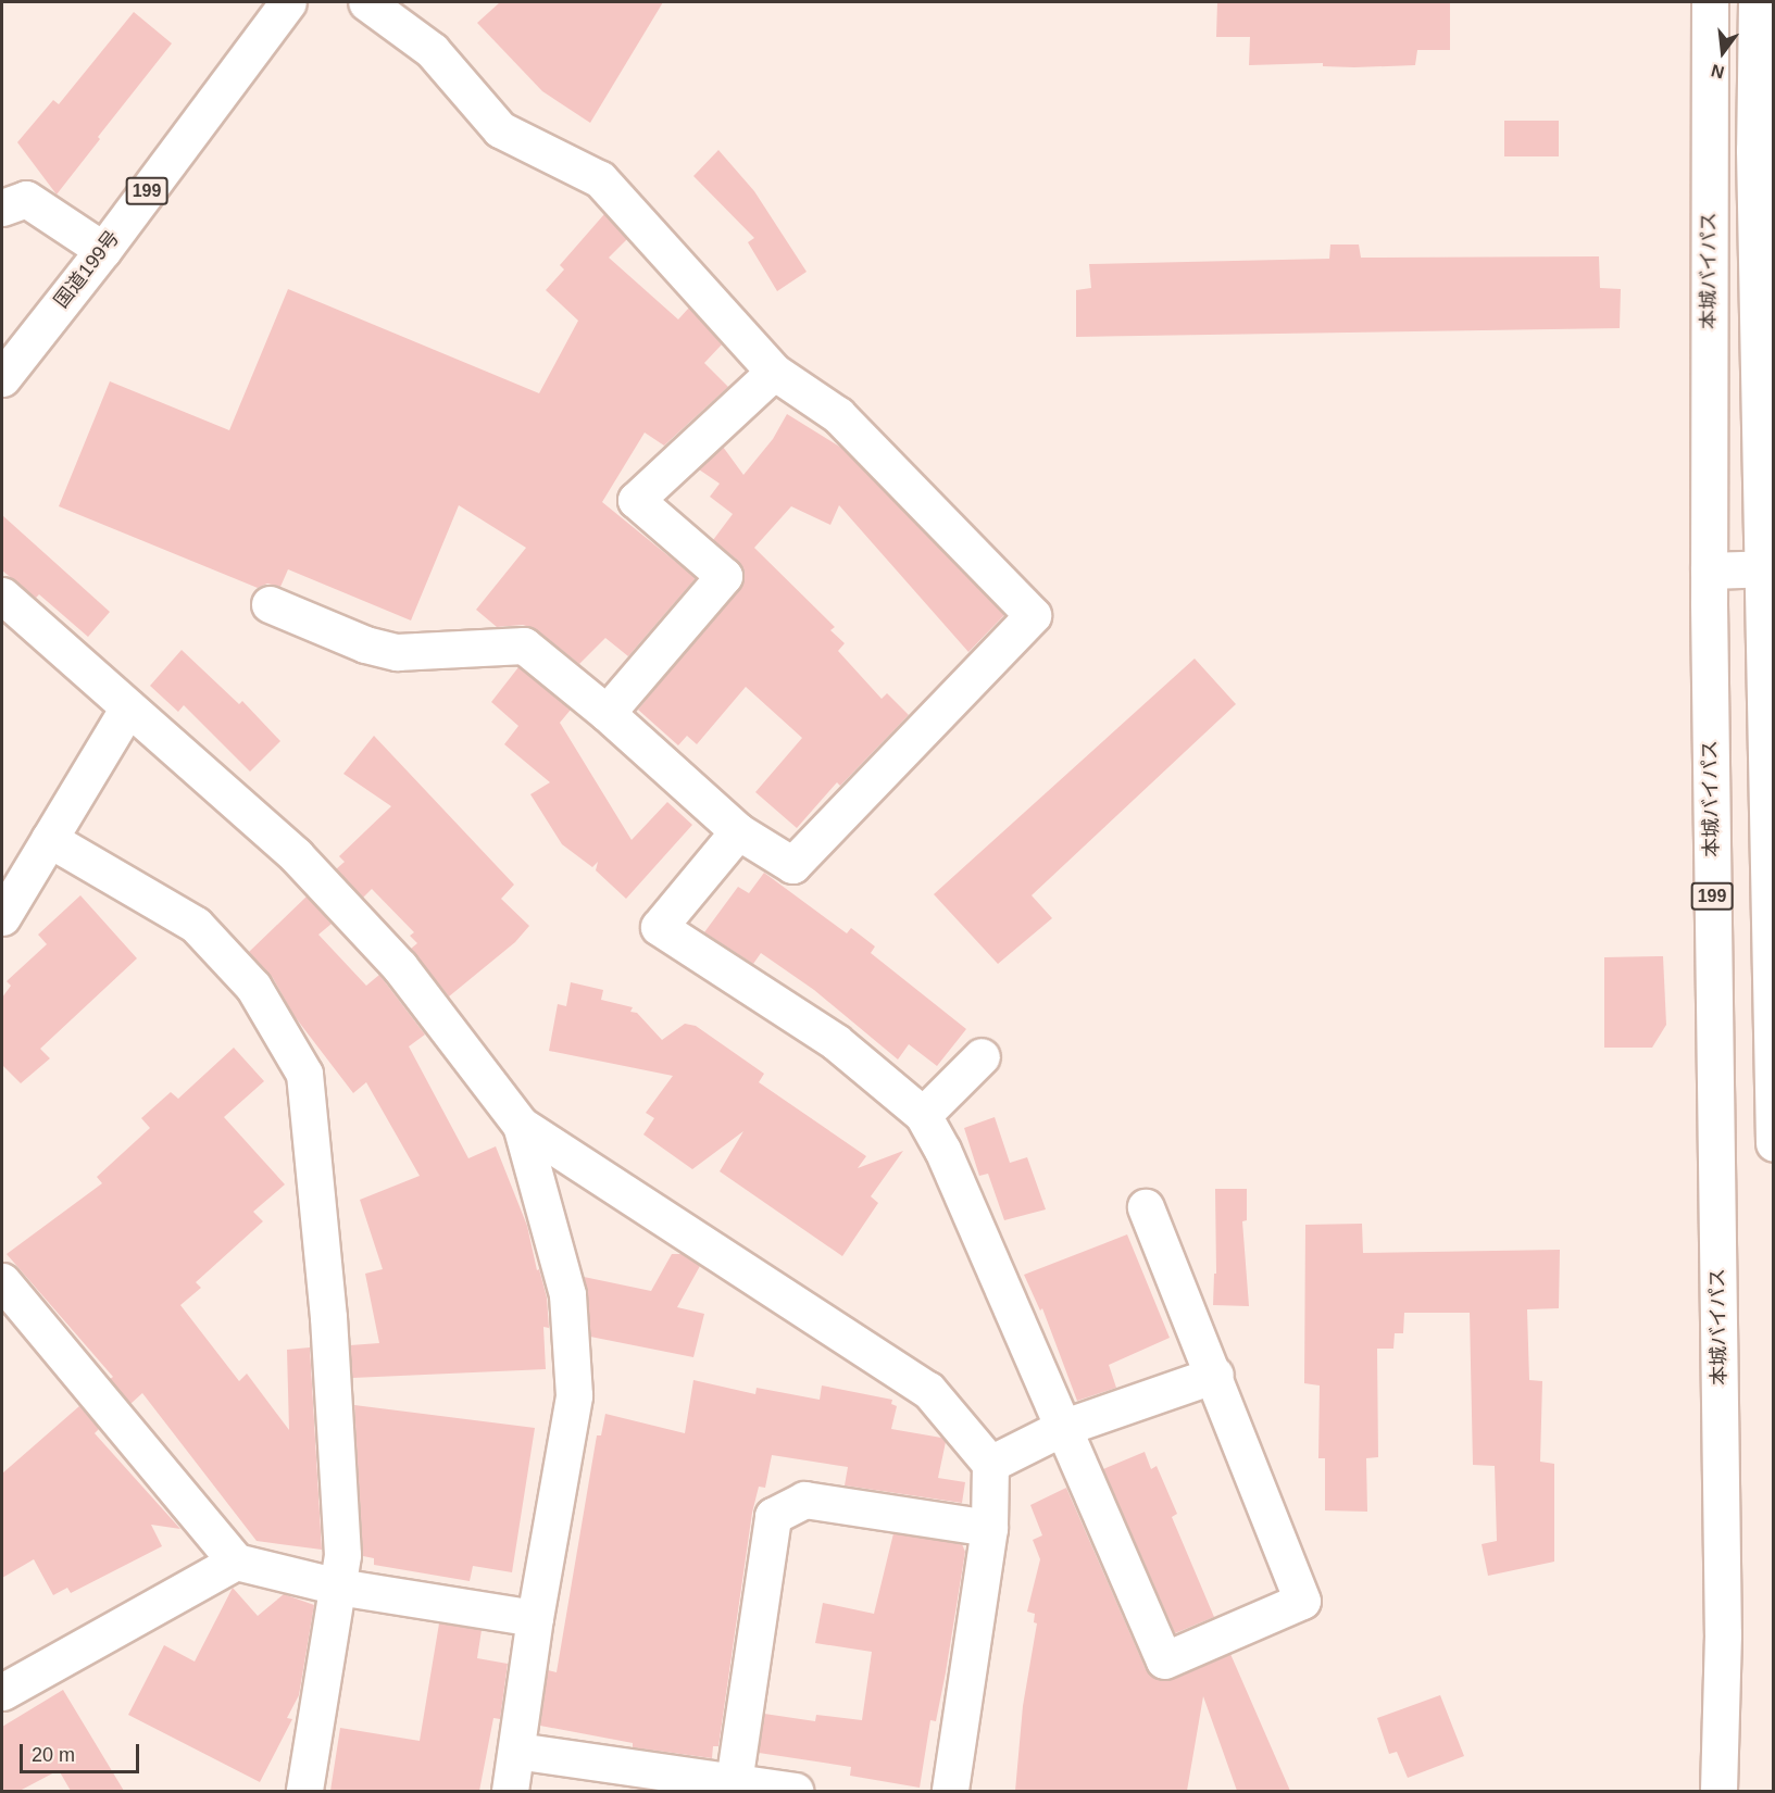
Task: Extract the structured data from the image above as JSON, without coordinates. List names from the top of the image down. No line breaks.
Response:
{"streets":{"main road":["199","国道199号","本城バイパス"]},"scale_bar":"20 m","north":"bottom"}
